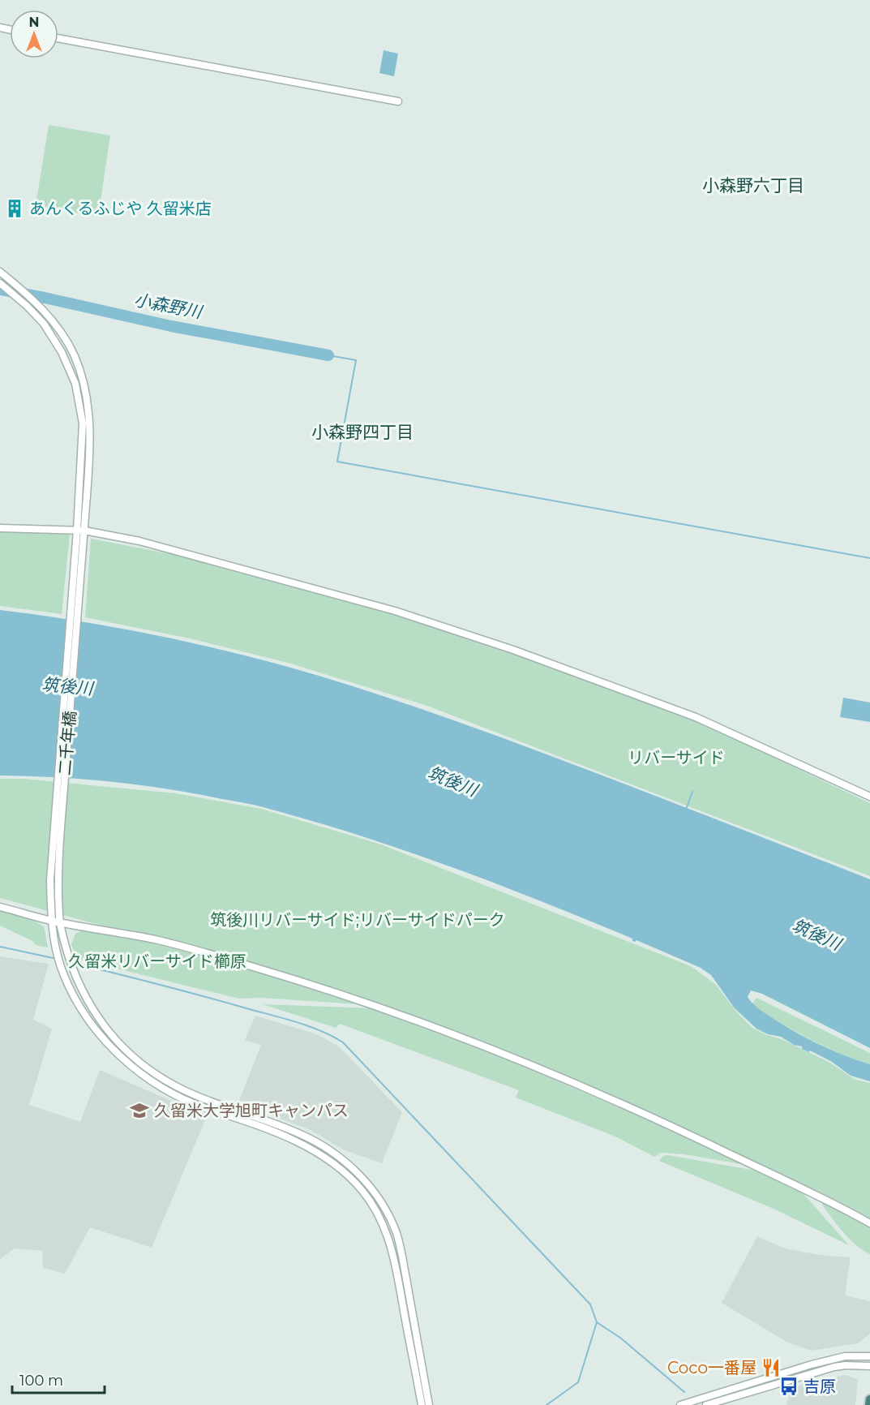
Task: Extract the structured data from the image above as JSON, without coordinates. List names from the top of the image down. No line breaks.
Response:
{"streets":{"street":["二千年橋"]},"districts":["小森野六丁目","小森野四丁目"],"water":["小森野川","筑後川"],"parks":["リバーサイド","筑後川リバーサイド;リバーサイドパーク","久留米リバーサイド櫛原"],"places":{"building":["あんくるふじや 久留米店"],"school or university":["久留米大学旭町キャンパス"],"restaurant":["Coco一番屋"],"bus stop":["吉原"]},"scale_bar":"100 m","north":"top"}
